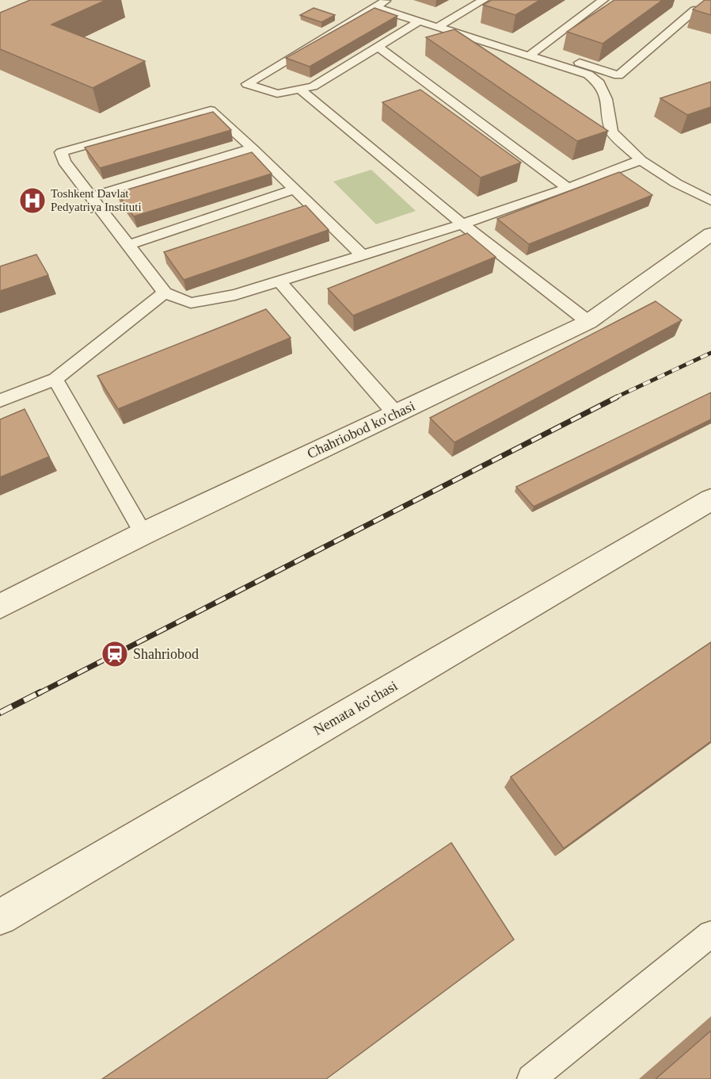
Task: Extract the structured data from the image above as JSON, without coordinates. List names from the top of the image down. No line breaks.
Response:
{"streets":{"street":["Chahriobod ko'chasi","Nemata ko'chasi"]},"places":{"hospital":["Toshkent Davlat Pedyatriya Instituti"],"station":["Shahriobod"]}}
